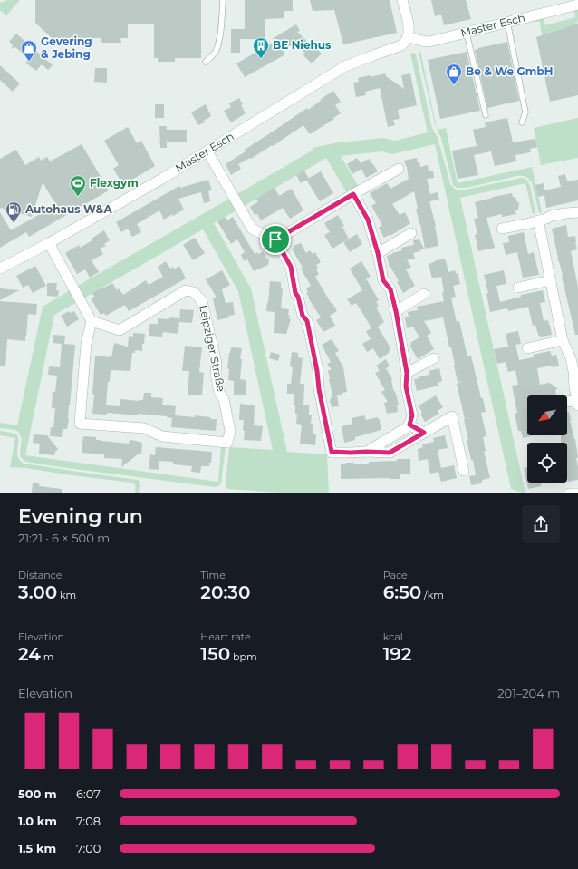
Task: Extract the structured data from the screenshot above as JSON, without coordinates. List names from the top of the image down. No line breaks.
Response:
{"streets":{"street":["Master Esch","Leipziger Straße"]},"places":{"building":["BE Niehus"],"shop":["Gevering & Jebing","Be & We GmbH"],"sports":["Flexgym"],"fuel station":["Autohaus W&A"]},"north":"bottom left","page":{"heading":["Evening run","21:21 · 6 × 500 m"],"stats":[["Distance","3.00 km"],["Time","20:30"],["Pace","6:50 /km"],["Elevation","24 m"],["Heart rate","150 bpm"],["kcal","192"]],"chart":["Elevation","201–204 m"],"list":[{"name":"500 m","note":"6:07"},{"name":"1.0 km","note":"7:08"},{"name":"1.5 km","note":"7:00"}]}}
